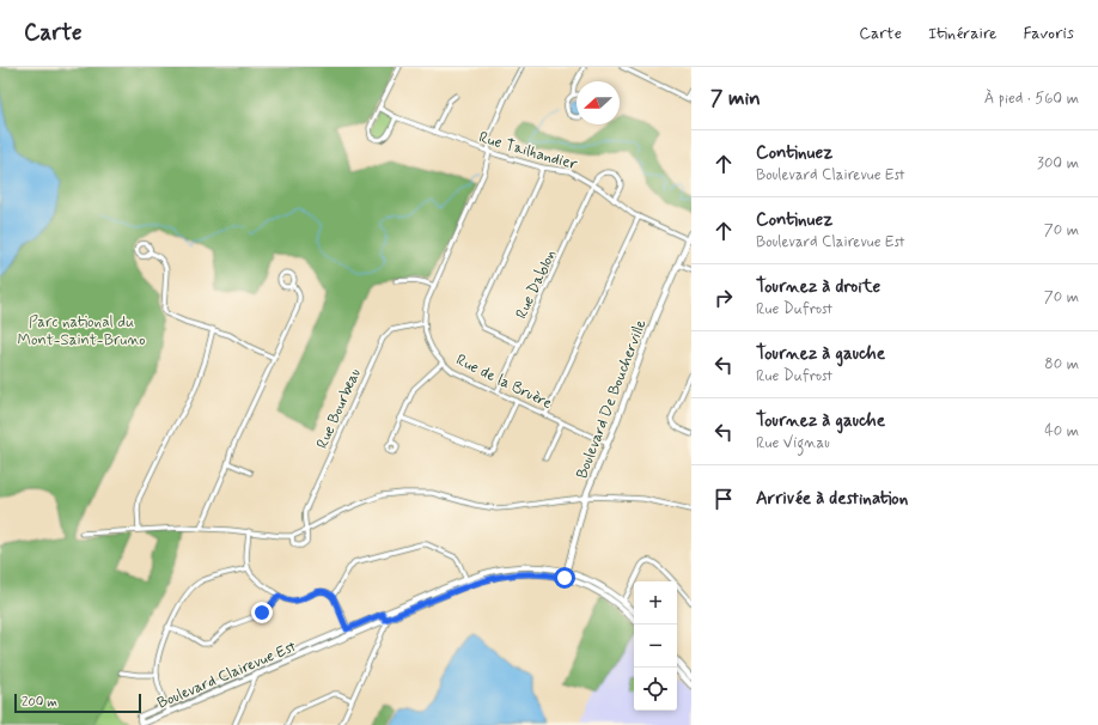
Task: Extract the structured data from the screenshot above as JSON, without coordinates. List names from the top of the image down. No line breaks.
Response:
{"streets":{"street":["Rue Tailhandier","Rue Dablon","Rue de la Bruère","Boulevard De Boucherville","Rue Bourbeau","Boulevard Clairevue Est"]},"crossings":[["Rue Tailhandier","Rue Dablon"],["Rue Tailhandier","Rue de la Bruère"],["Rue Tailhandier","Boulevard De Boucherville"],["Rue Dablon","Rue de la Bruère"],["Rue de la Bruère","Boulevard De Boucherville"],["Rue de la Bruère","Rue Bourbeau"],["Boulevard De Boucherville","Boulevard Clairevue Est"]],"parks":["Parc national du Mont-Saint-Bruno"],"scale_bar":"200 m","north":"left","page":{"header":"Carte","nav":["Carte","Itinéraire","Favoris"],"heading":["7 min","À pied · 560 m"],"list":[["Continuez","Boulevard Clairevue Est","300 m"],["Continuez","Boulevard Clairevue Est","70 m"],["Tournez à droite","Rue Dufrost","70 m"],["Tournez à gauche","Rue Dufrost","80 m"],["Tournez à gauche","Rue Vignau","40 m"],"Arrivée à destination"],"map_buttons":["+","−"],"scale":"200 m"}}
